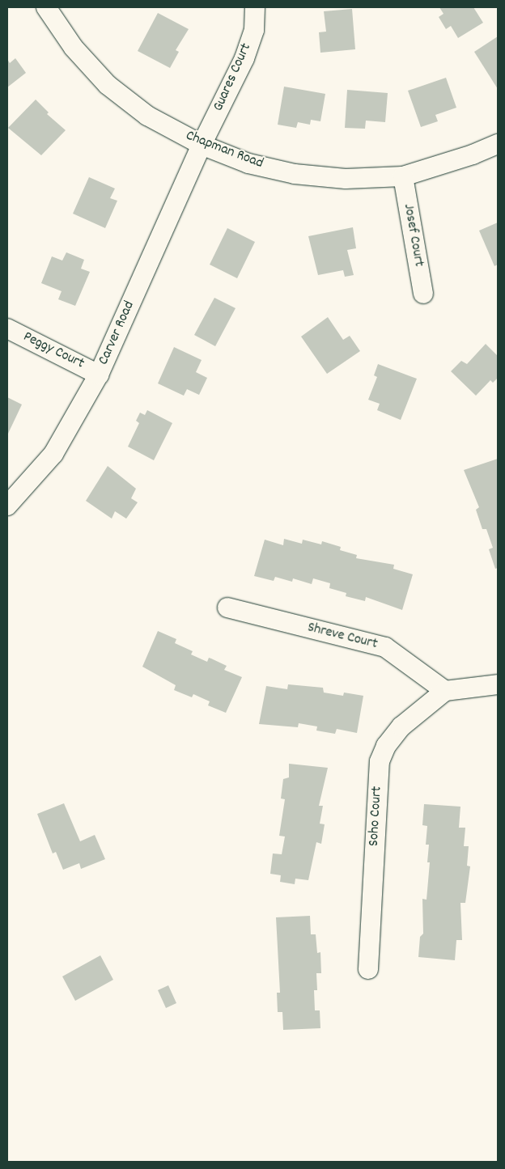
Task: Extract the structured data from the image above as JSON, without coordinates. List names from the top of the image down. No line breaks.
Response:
{"streets":{"street":["Guares Court","Chapman Road","Josef Court","Carver Road","Peggy Court","Shreve Court","Soho Court"]},"crossings":[["Guares Court","Chapman Road"],["Guares Court","Carver Road"],["Chapman Road","Josef Court"],["Chapman Road","Carver Road"],["Carver Road","Peggy Court"],["Shreve Court","Soho Court"]]}
